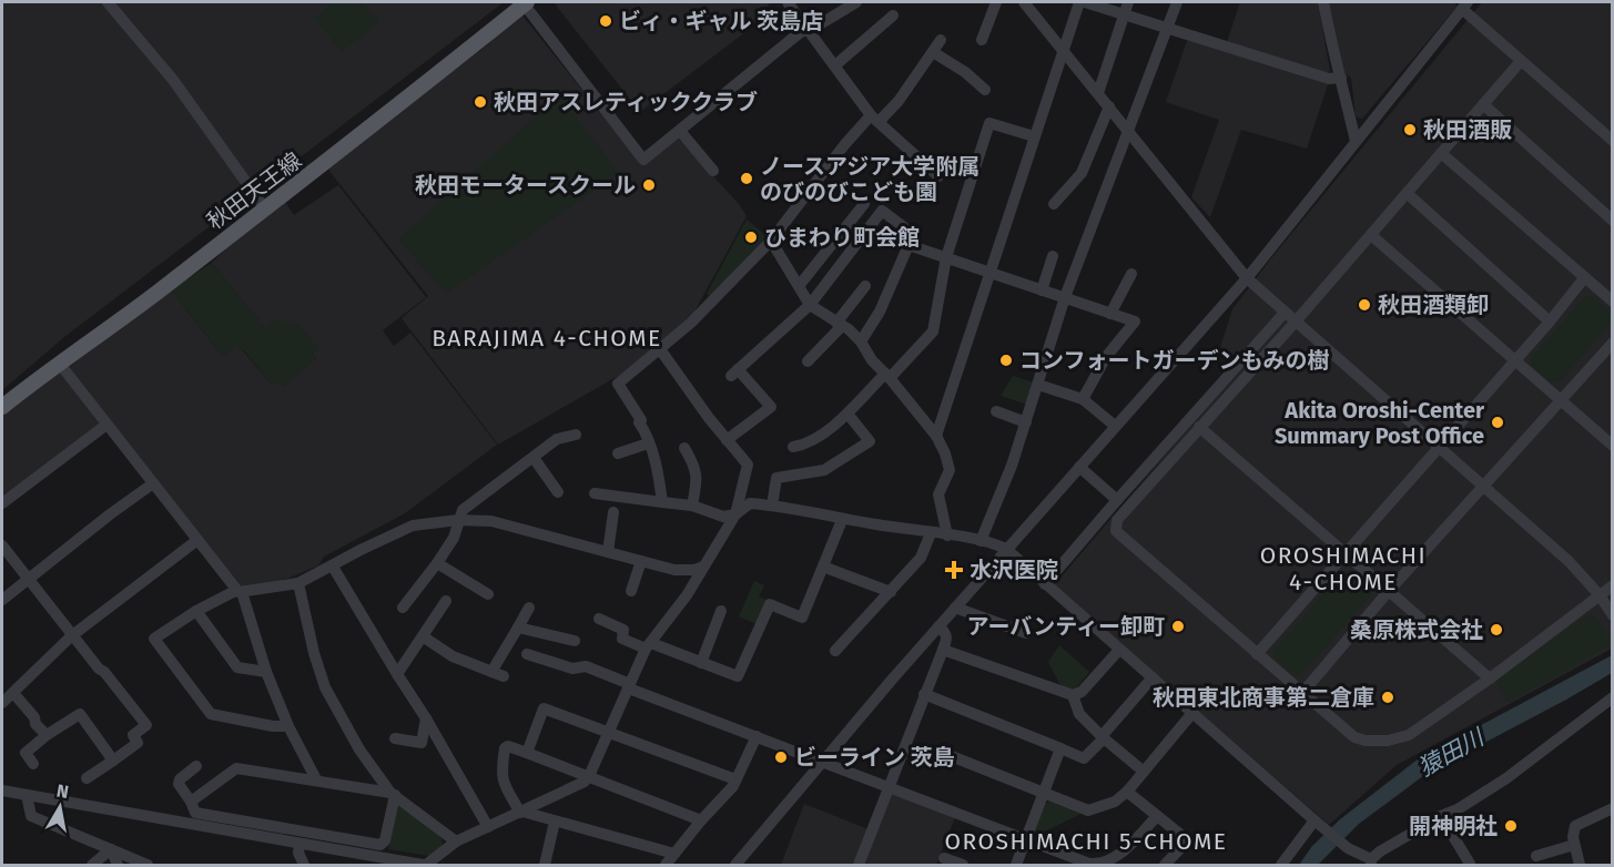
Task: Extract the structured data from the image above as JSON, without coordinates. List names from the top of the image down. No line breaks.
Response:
{"streets":{"main road":["秋田天王線"]},"districts":["BARAJIMA 4-CHOME","OROSHIMACHI 4-CHOME","OROSHIMACHI 5-CHOME"],"water":["猿田川"],"places":{"other":["ビィ・ギャル 茨島店","秋田アスレティッククラブ","秋田酒販","ノースアジア大学附属 のびのびこども園","秋田モータースクール","ひまわり町会館","秋田酒類卸","コンフォートガーデンもみの樹","Akita Oroshi-Center Summary Post Office","アーバンティー卸町","桑原株式会社","秋田東北商事第二倉庫","ビーライン 茨島","開神明社"],"health":["水沢医院"]},"north":"top"}
